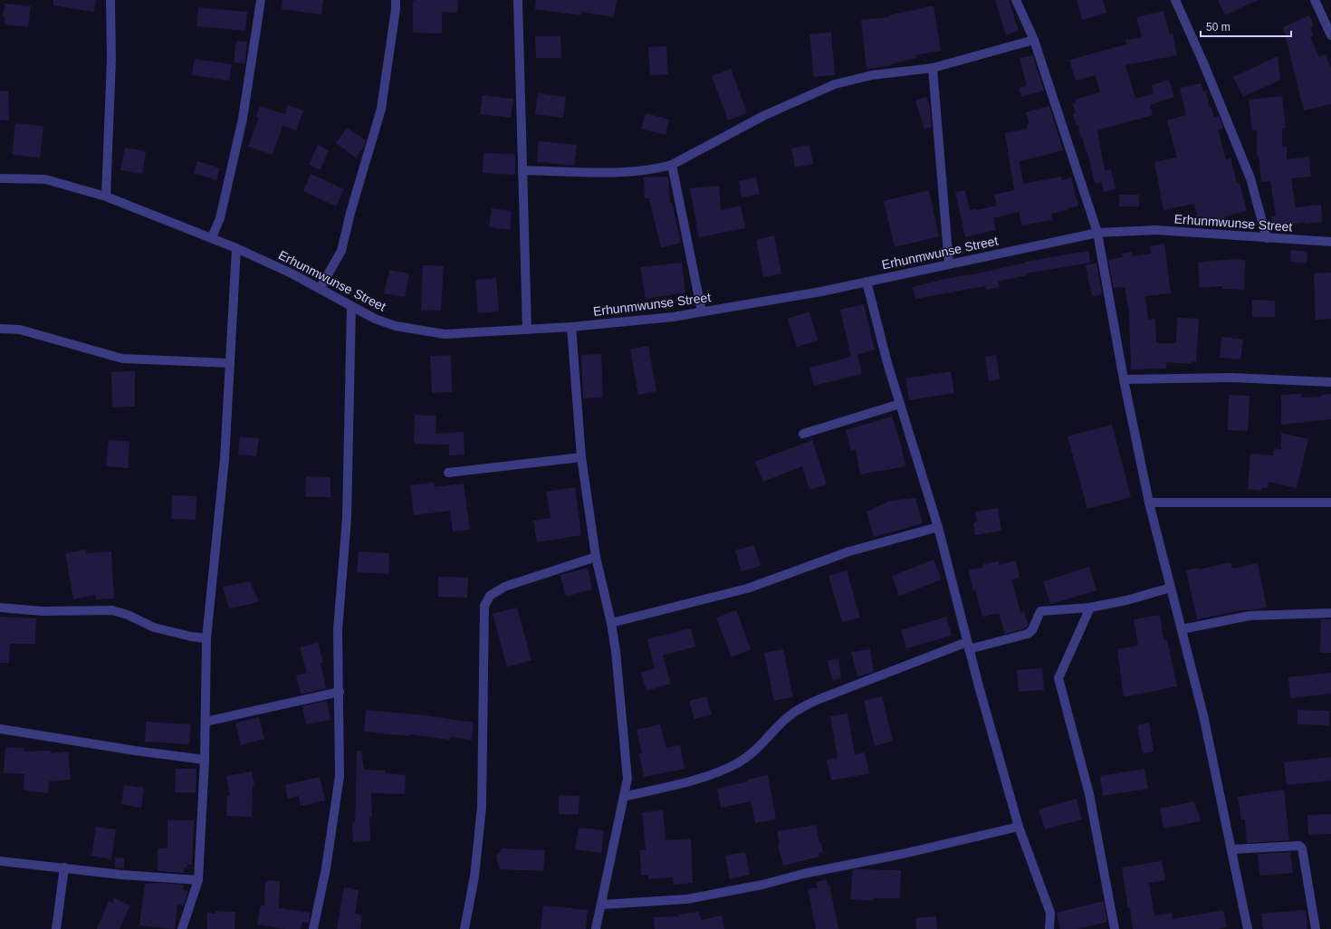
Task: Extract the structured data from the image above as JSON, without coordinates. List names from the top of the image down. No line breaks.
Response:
{"streets":{"street":["Erhunmwunse Street"]},"scale_bar":"50 m"}
